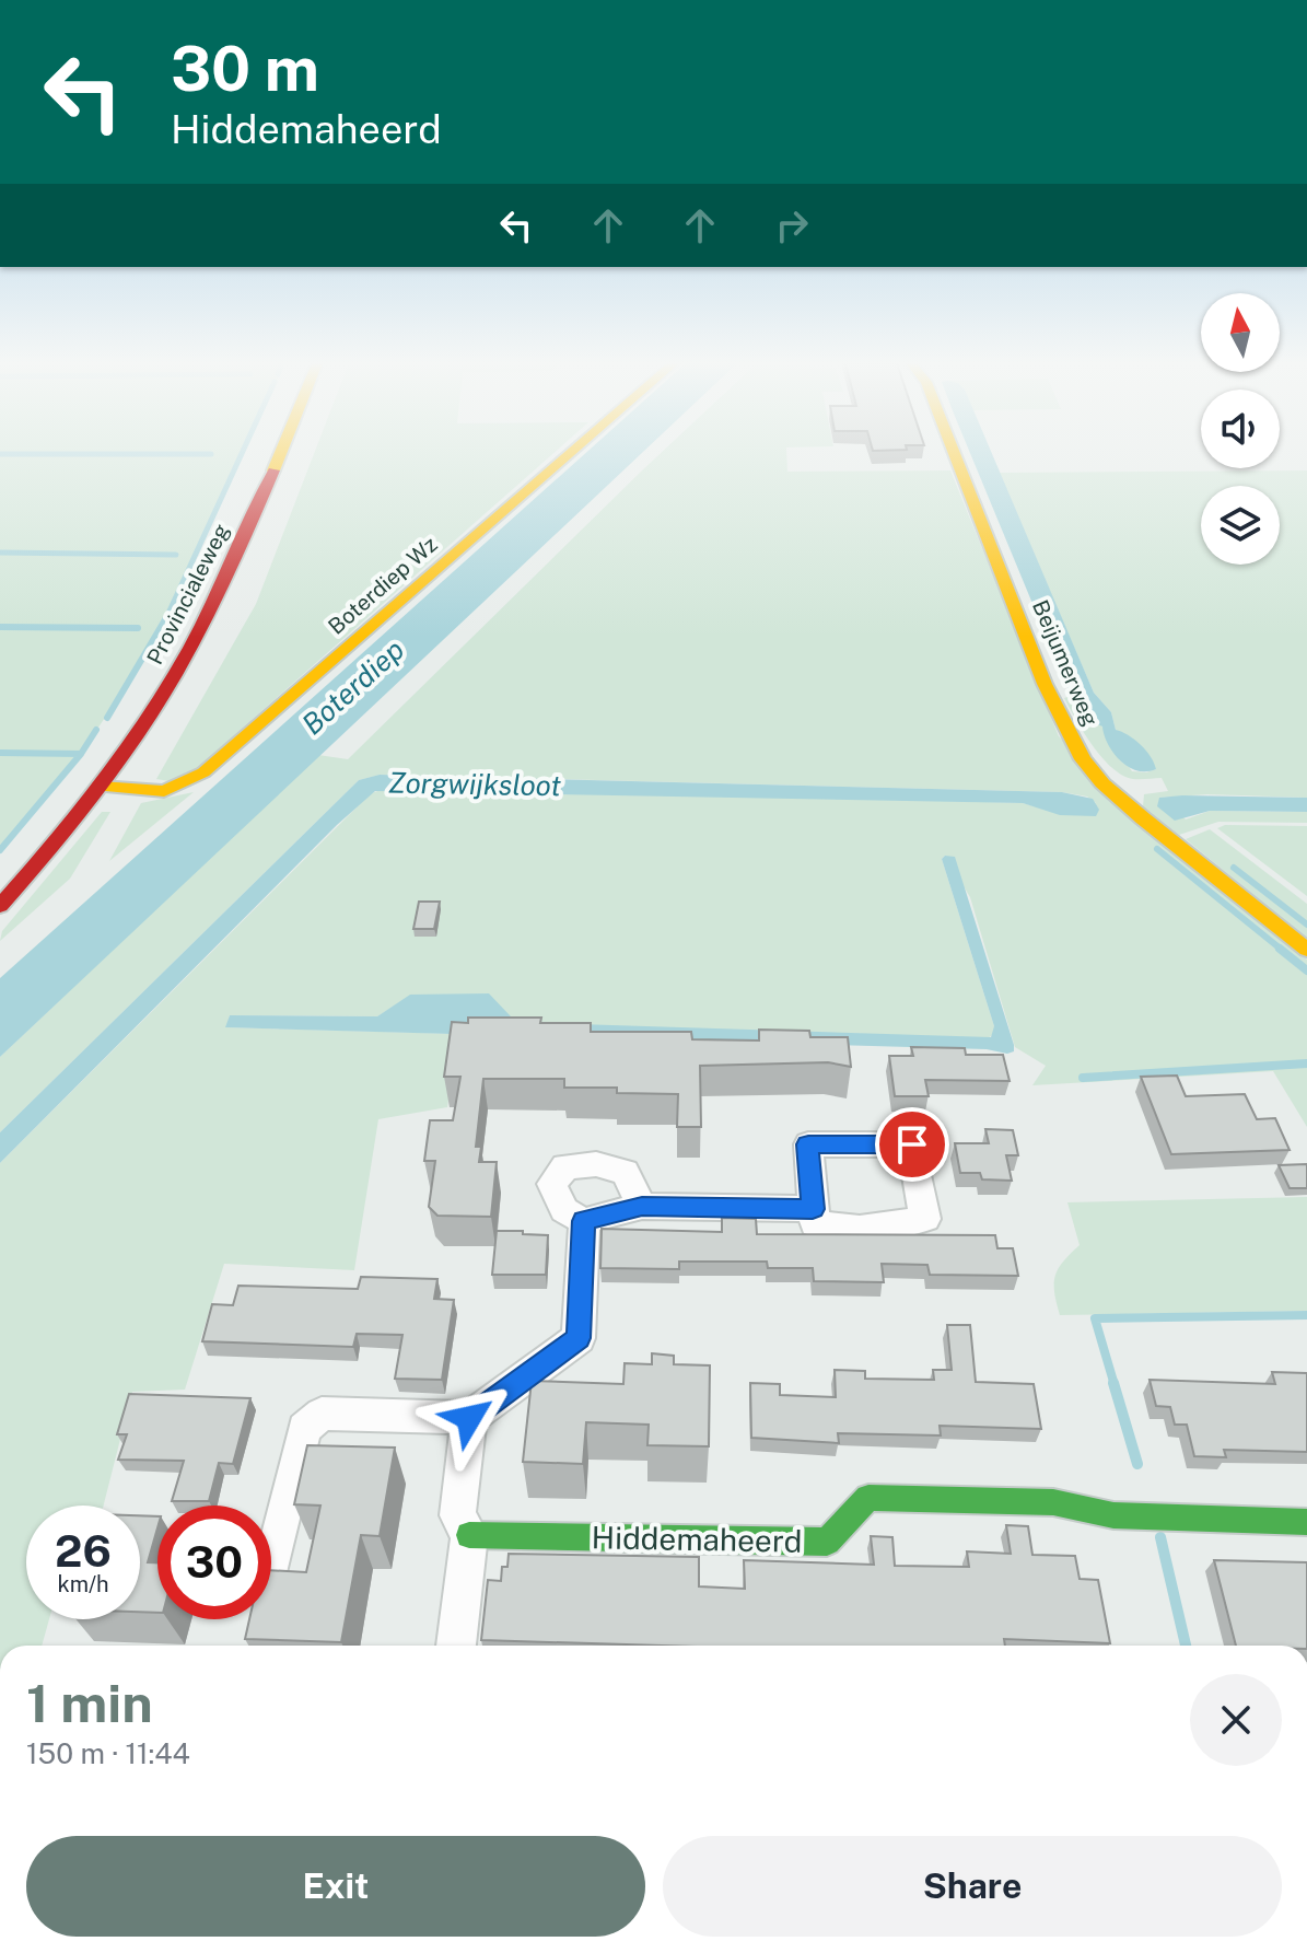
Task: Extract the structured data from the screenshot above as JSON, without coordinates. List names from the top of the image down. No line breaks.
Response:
{"streets":{"street":["Boterdiep Wz","Provincialeweg","Beijumerweg","Hiddemaheerd"]},"crossings":[["Boterdiep Wz","Provincialeweg"]],"water":["Boterdiep","Zorgwijksloot"],"north":"top","page":{"turn":["30 m","Hiddemaheerd"],"speed":"26 km/h","limit":"30","heading":["1 min","150 m · 11:44"],"buttons":["Exit","Share"]}}
